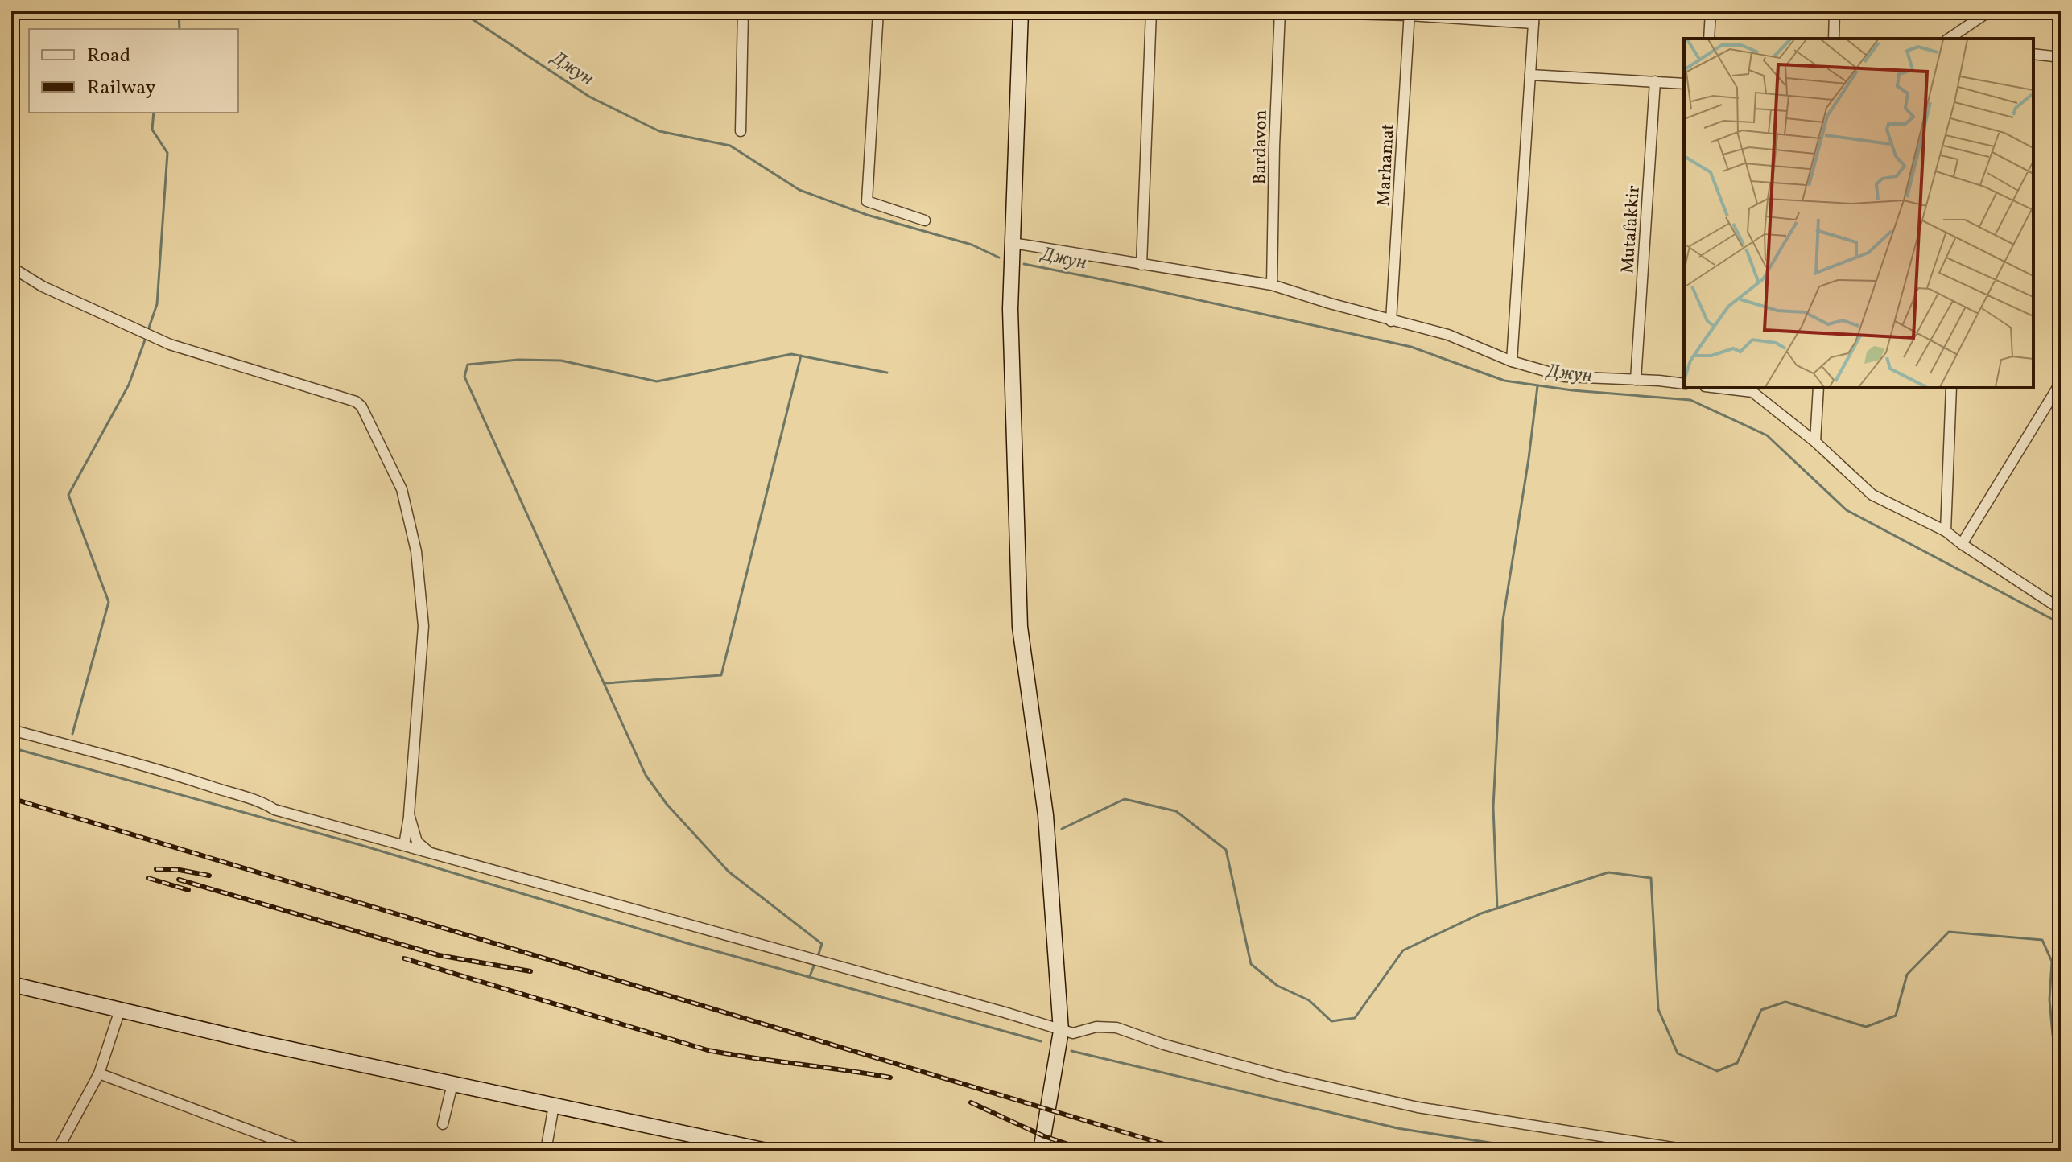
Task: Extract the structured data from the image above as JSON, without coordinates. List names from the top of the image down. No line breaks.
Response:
{"streets":{"street":["Bardavon","Marhamat","Mutafakkir"]},"water":["Джун"],"legend":["Road","Railway"]}
